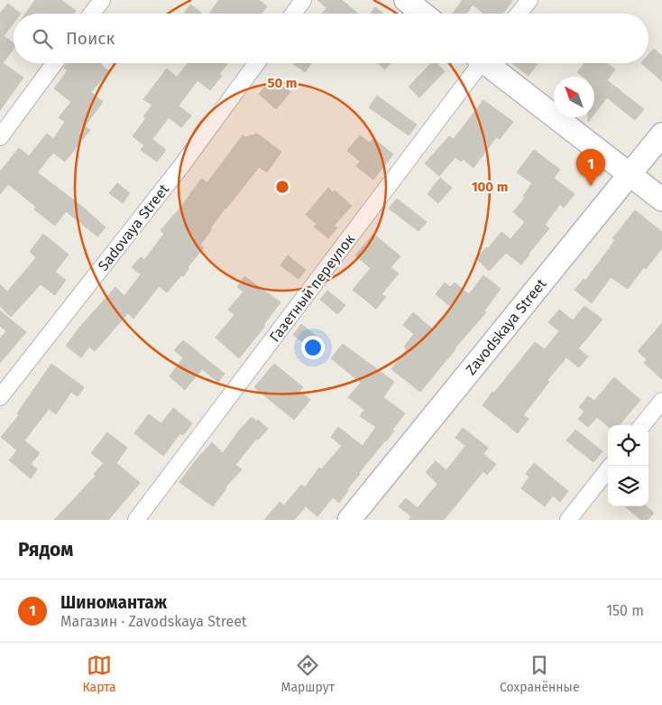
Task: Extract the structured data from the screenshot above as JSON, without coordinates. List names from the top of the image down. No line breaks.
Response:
{"streets":{"main road":["Zavodskaya Street"],"street":["Sadovaya Street","Газетный переулок"]},"north":"top left","page":{"search":"Поиск","pins":"1","heading":"Рядом","list":[{"mark":"1","name":"Шиномантаж","note":"Магазин · Zavodskaya Street","value":"150 m"}],"nav":["Карта","Маршрут","Сохранённые"]},"rings":["50 m","100 m"]}
